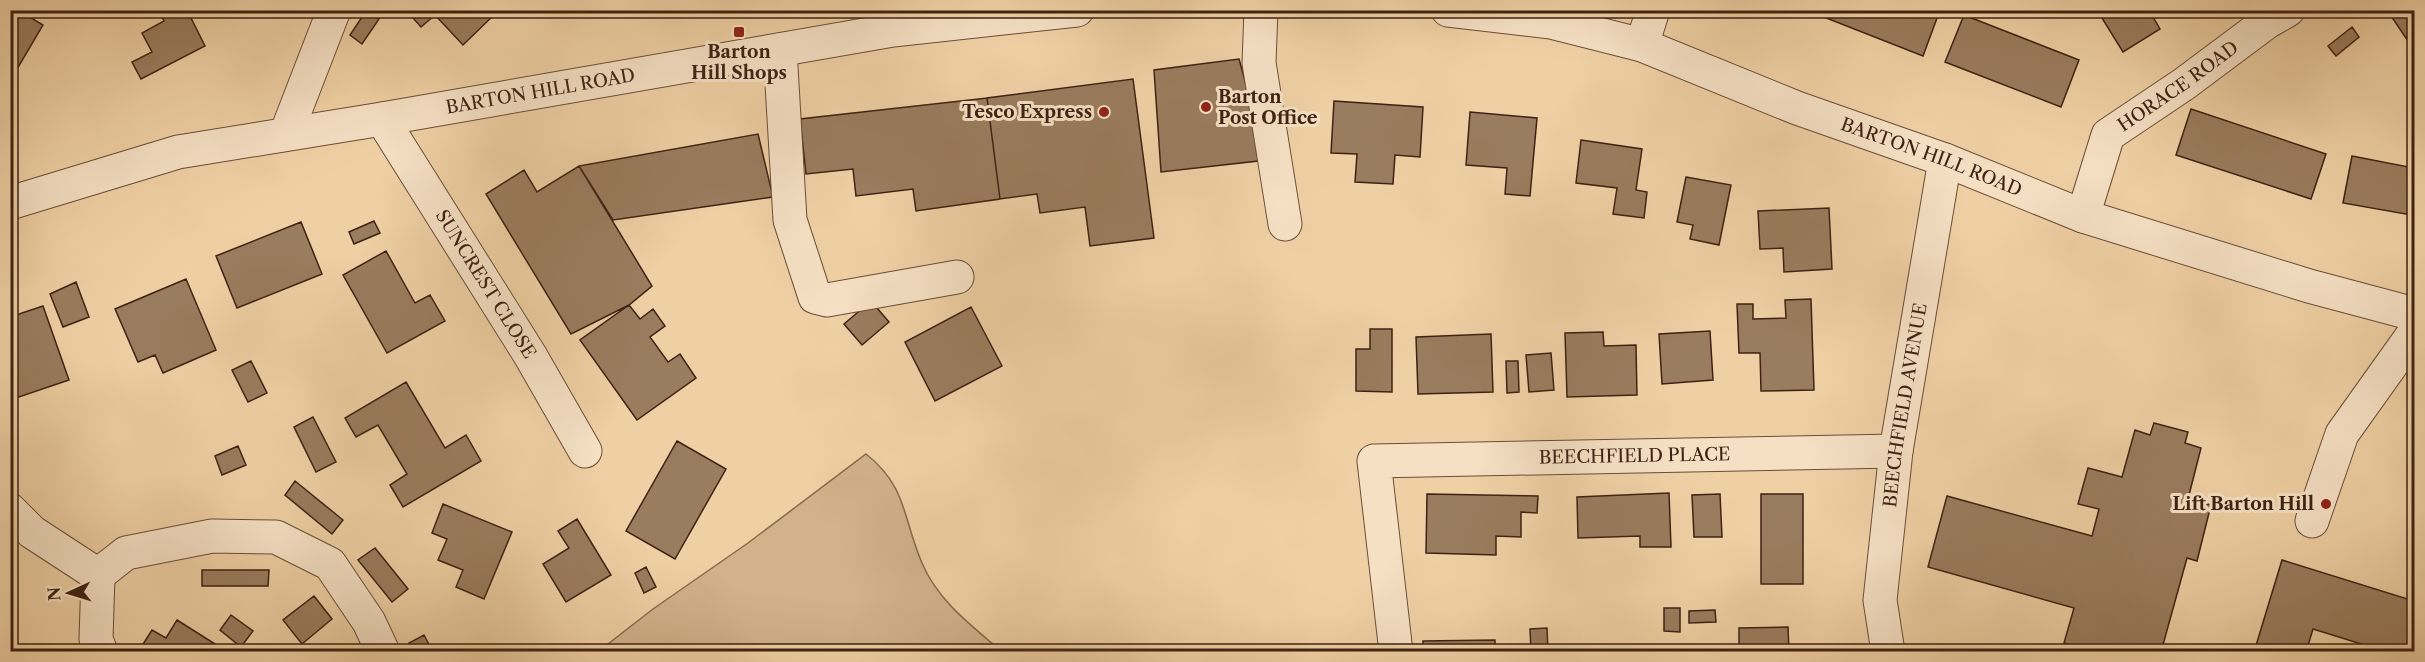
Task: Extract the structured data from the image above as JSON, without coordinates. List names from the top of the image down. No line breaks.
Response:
{"streets":{"street":["HORACE ROAD","BARTON HILL ROAD","SUNCREST CLOSE","BEECHFIELD AVENUE","BEECHFIELD PLACE"]},"crossings":[["HORACE ROAD","BARTON HILL ROAD"],["BARTON HILL ROAD","SUNCREST CLOSE"],["BARTON HILL ROAD","BEECHFIELD AVENUE"],["BEECHFIELD AVENUE","BEECHFIELD PLACE"]],"places":{"transit":["Barton Hill Shops"],"other":["Barton Post Office","Tesco Express","Lift Barton Hill"]},"north":"left"}
